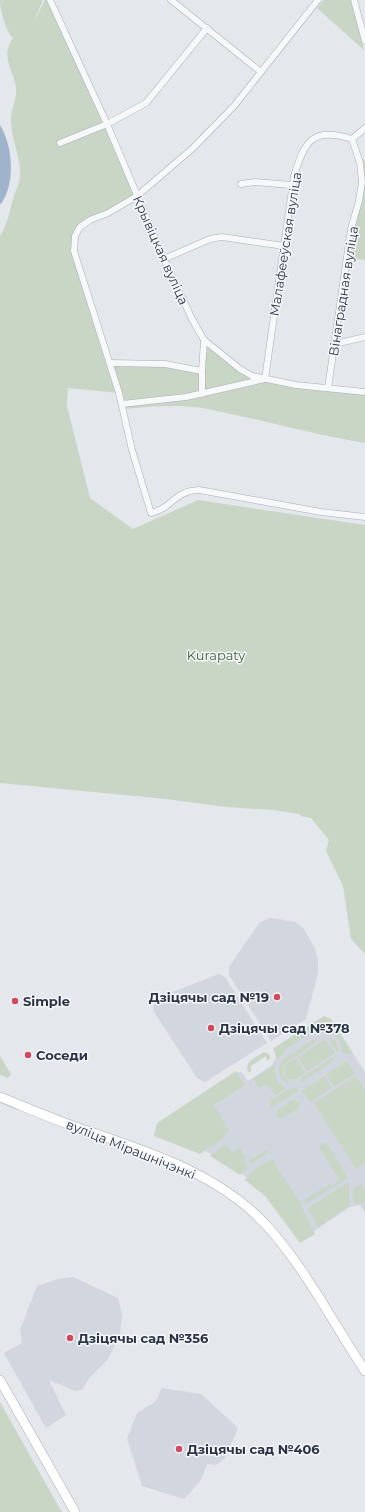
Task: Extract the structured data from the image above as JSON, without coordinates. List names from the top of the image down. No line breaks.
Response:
{"streets":{"main road":["вуліца Мірашнічэнкі"],"street":["Малафееўская вуліца","Крывіцкая вуліца","Вінаградная вуліца"]},"crossings":[["Малафееўская вуліца","Крывіцкая вуліца"],["Малафееўская вуліца","Вінаградная вуліца"],["Крывіцкая вуліца","Вінаградная вуліца"]],"parks":["Kurapaty"],"places":["Дзіцячы сад №19","Simple","Дзіцячы сад №378","Соседи","Дзіцячы сад №356","Дзіцячы сад №406"]}
